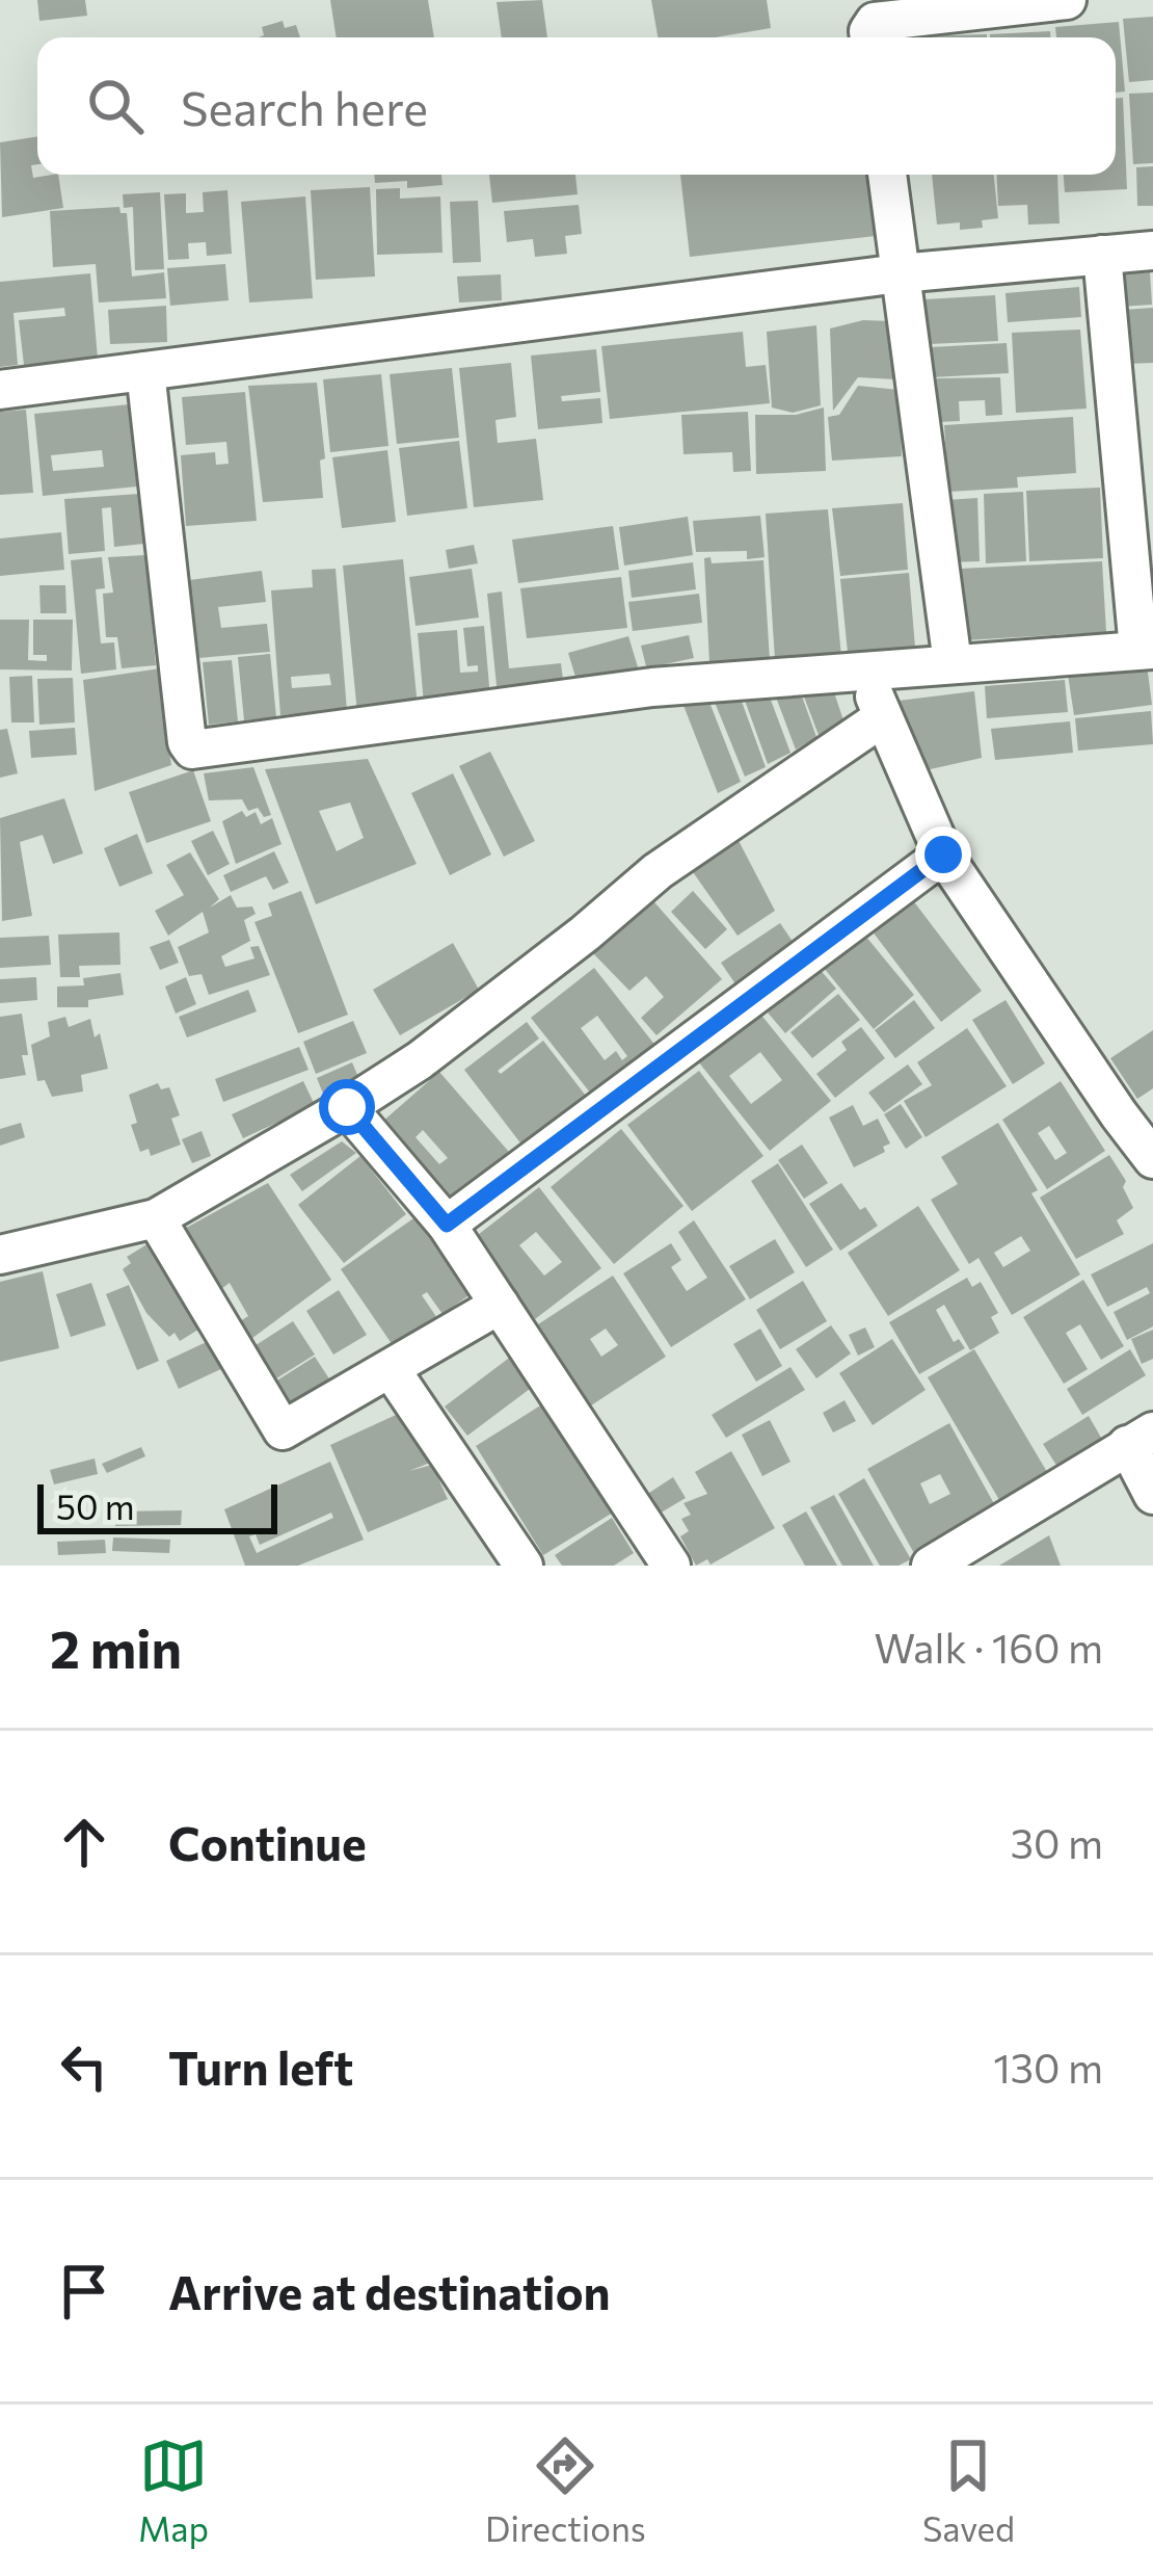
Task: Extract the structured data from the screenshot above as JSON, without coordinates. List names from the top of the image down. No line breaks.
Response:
{"scale_bar":"50 m","page":{"search":"Search here","scale":"50 m","heading":["2 min","Walk · 160 m"],"list":[["Continue","30 m"],["Turn left","130 m"],"Arrive at destination"],"nav":["Map","Directions","Saved"]}}
